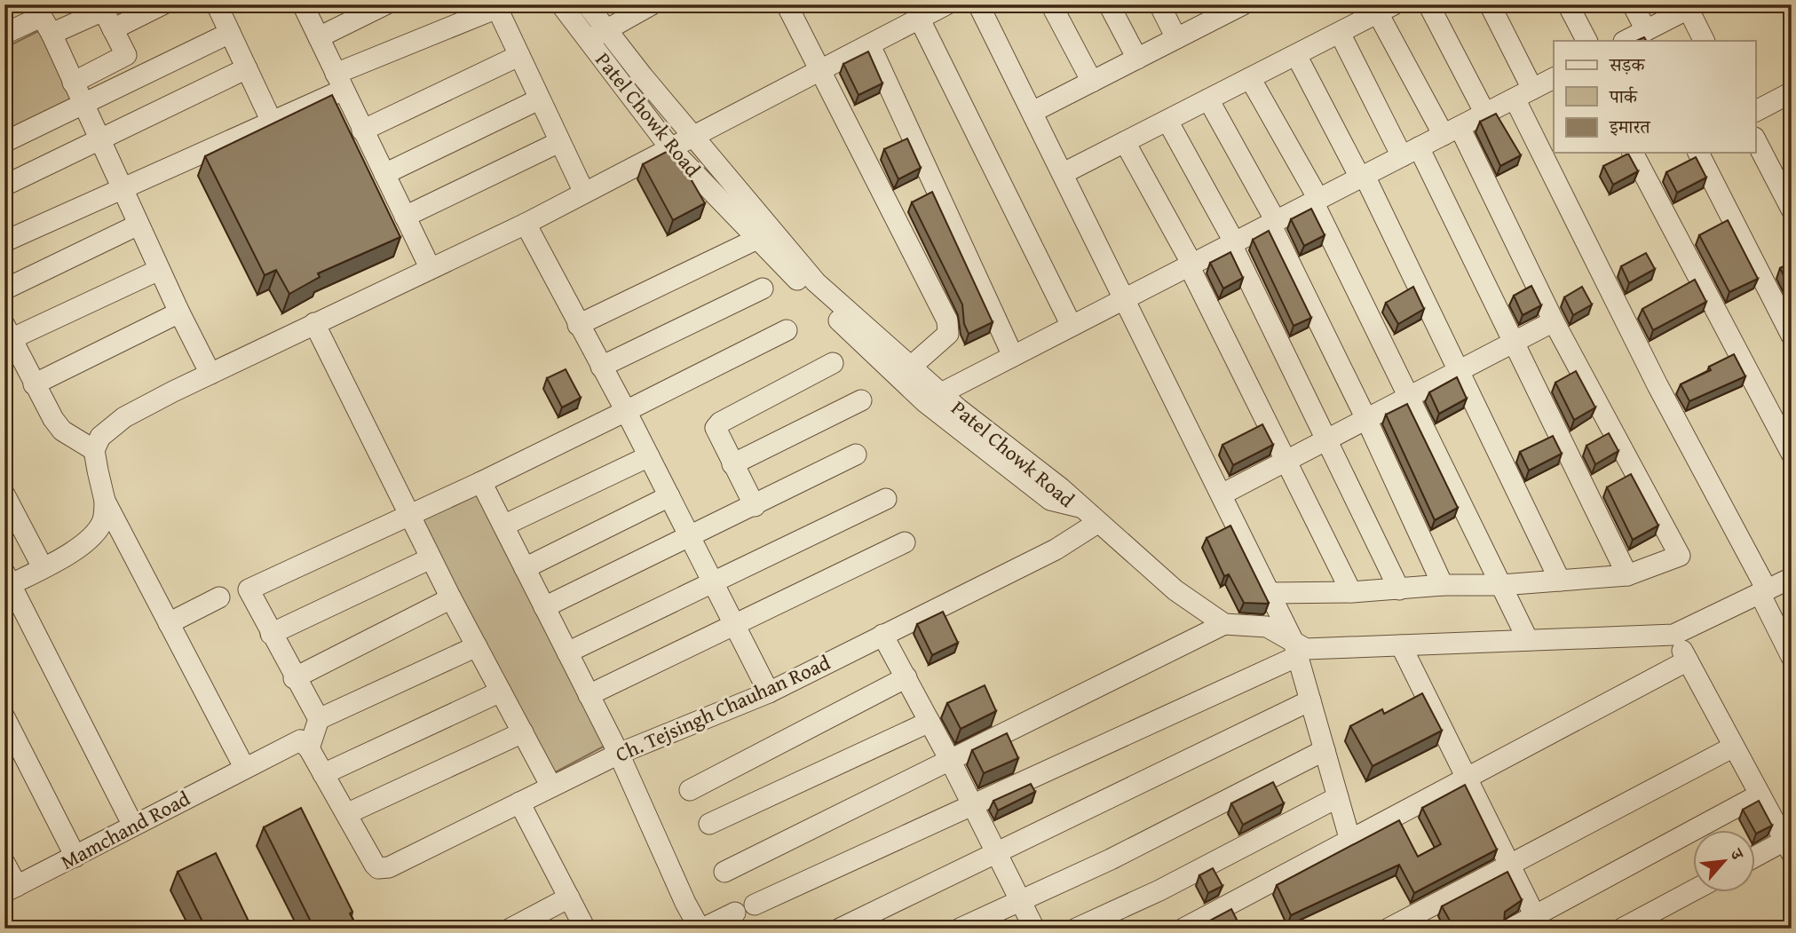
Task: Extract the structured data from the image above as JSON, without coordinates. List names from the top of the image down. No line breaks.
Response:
{"streets":{"street":["Patel Chowk Road","Ch. Tejsingh Chauhan Road","Mamchand Road"]},"legend":["सड़क","पार्क","इमारत"],"north":"top right"}
